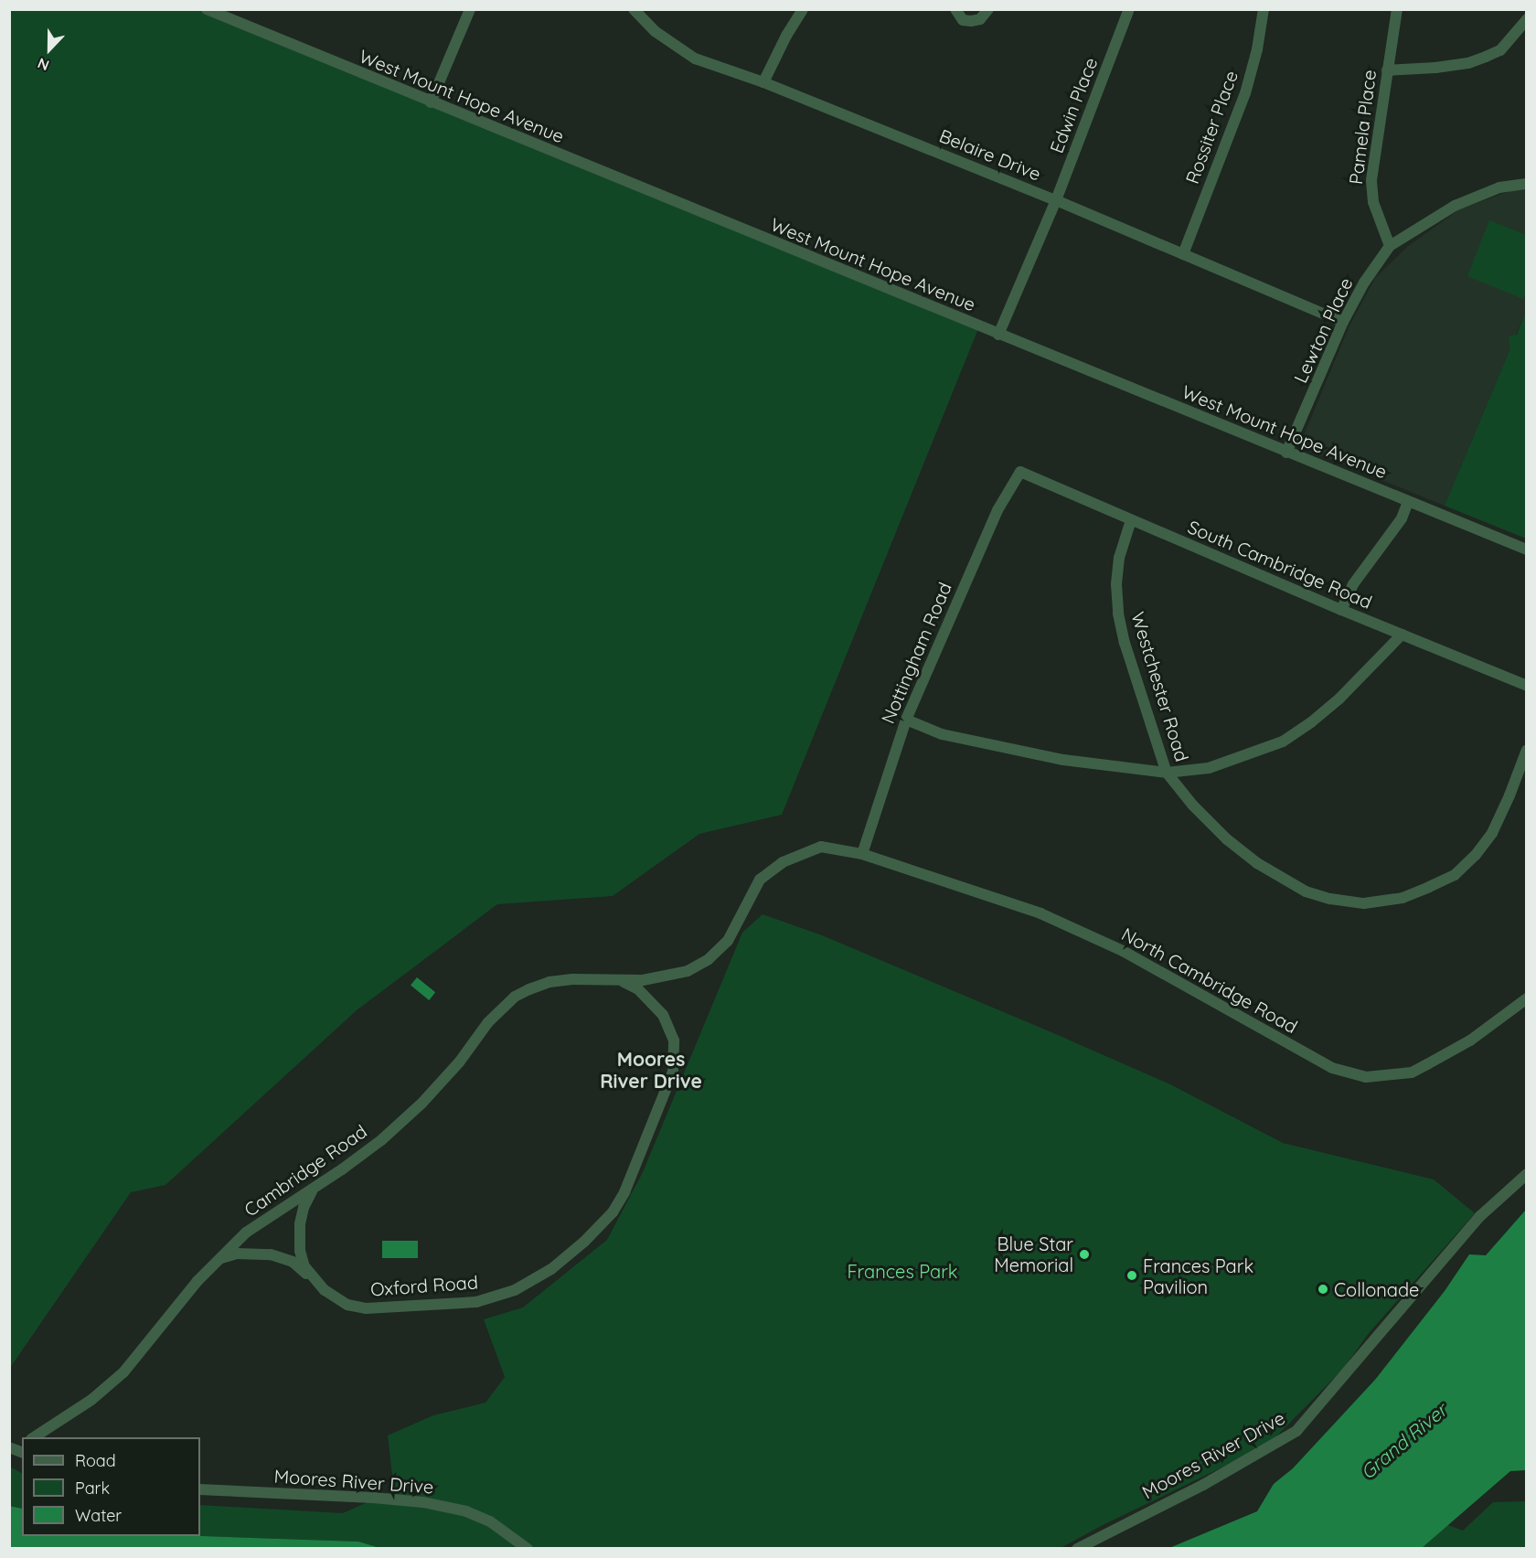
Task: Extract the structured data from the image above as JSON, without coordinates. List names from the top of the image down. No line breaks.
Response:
{"streets":{"street":["West Mount Hope Avenue","Edwin Place","Rossiter Place","Pamela Place","Belaire Drive","Lewton Place","South Cambridge Road","Nottingham Road","Westchester Road","North Cambridge Road","Cambridge Road","Oxford Road","Moores River Drive"]},"crossings":[["West Mount Hope Avenue","Edwin Place"],["West Mount Hope Avenue","Lewton Place"],["Edwin Place","Belaire Drive"],["Rossiter Place","Belaire Drive"],["Pamela Place","Lewton Place"],["Belaire Drive","Lewton Place"],["South Cambridge Road","Nottingham Road"],["South Cambridge Road","Westchester Road"],["Nottingham Road","North Cambridge Road"],["North Cambridge Road","Cambridge Road"],["North Cambridge Road","Oxford Road"],["Cambridge Road","Oxford Road"]],"districts":["Moores River Drive"],"water":["Grand River"],"parks":["Frances Park"],"places":["Blue Star Memorial","Frances Park Pavilion","Collonade"],"legend":["Road","Park","Water"],"north":"bottom"}
